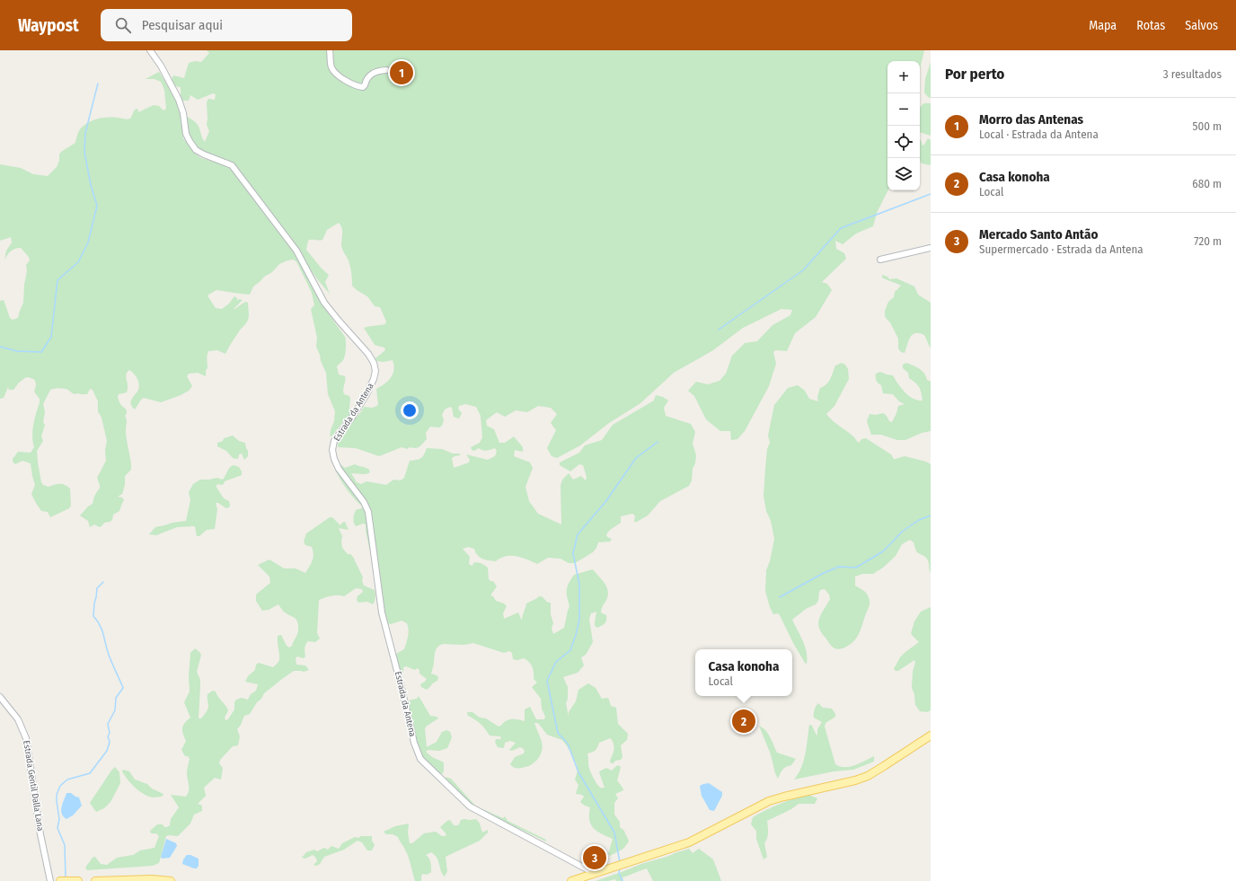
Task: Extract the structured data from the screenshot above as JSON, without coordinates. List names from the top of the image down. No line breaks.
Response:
{"streets":{"street":["Estrada da Antena","Estrada Gentil Dalla Lana"]},"page":{"header":"Waypost","search":"Pesquisar aqui","nav":["Mapa","Rotas","Salvos"],"heading":["Por perto","3 resultados"],"pins":["1","2","3"],"map_buttons":["+","−"],"list":[{"mark":"1","name":"Morro das Antenas","note":"Local · Estrada da Antena","value":"500 m"},{"mark":"2","name":"Casa konoha","note":"Local","value":"680 m"},{"mark":"3","name":"Mercado Santo Antão","note":"Supermercado · Estrada da Antena","value":"720 m"}],"popup":["Casa konoha","Local"]}}
